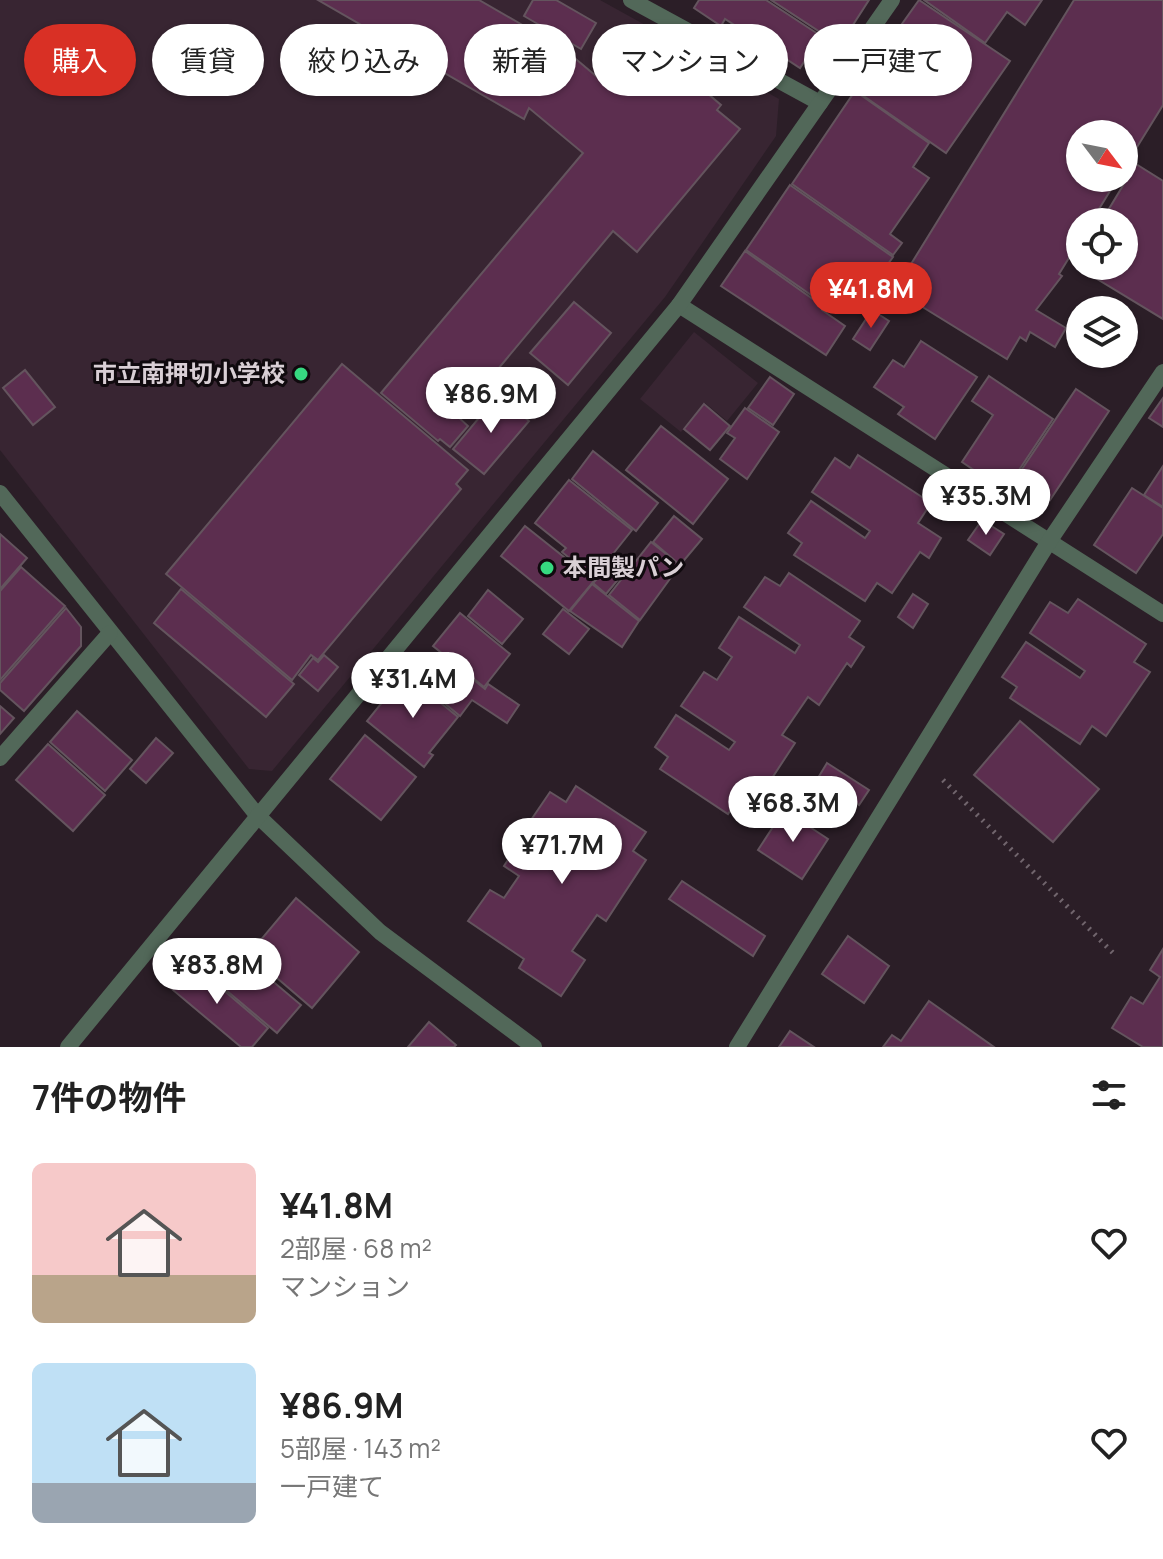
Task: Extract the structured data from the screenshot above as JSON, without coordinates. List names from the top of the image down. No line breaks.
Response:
{"places":["市立南押切小学校","本間製パン"],"north":"bottom right","page":{"chip":["購入","賃貸","絞り込み","新着","マンション","一戸建て"],"price":["¥41.8M","¥86.9M","¥35.3M","¥31.4M","¥68.3M","¥71.7M","¥83.8M"],"heading":"7件の物件","list":[{"name":"¥41.8M","note":"2部屋 · 68 m² · マンション"},{"name":"¥86.9M","note":"5部屋 · 143 m² · 一戸建て"}]}}
